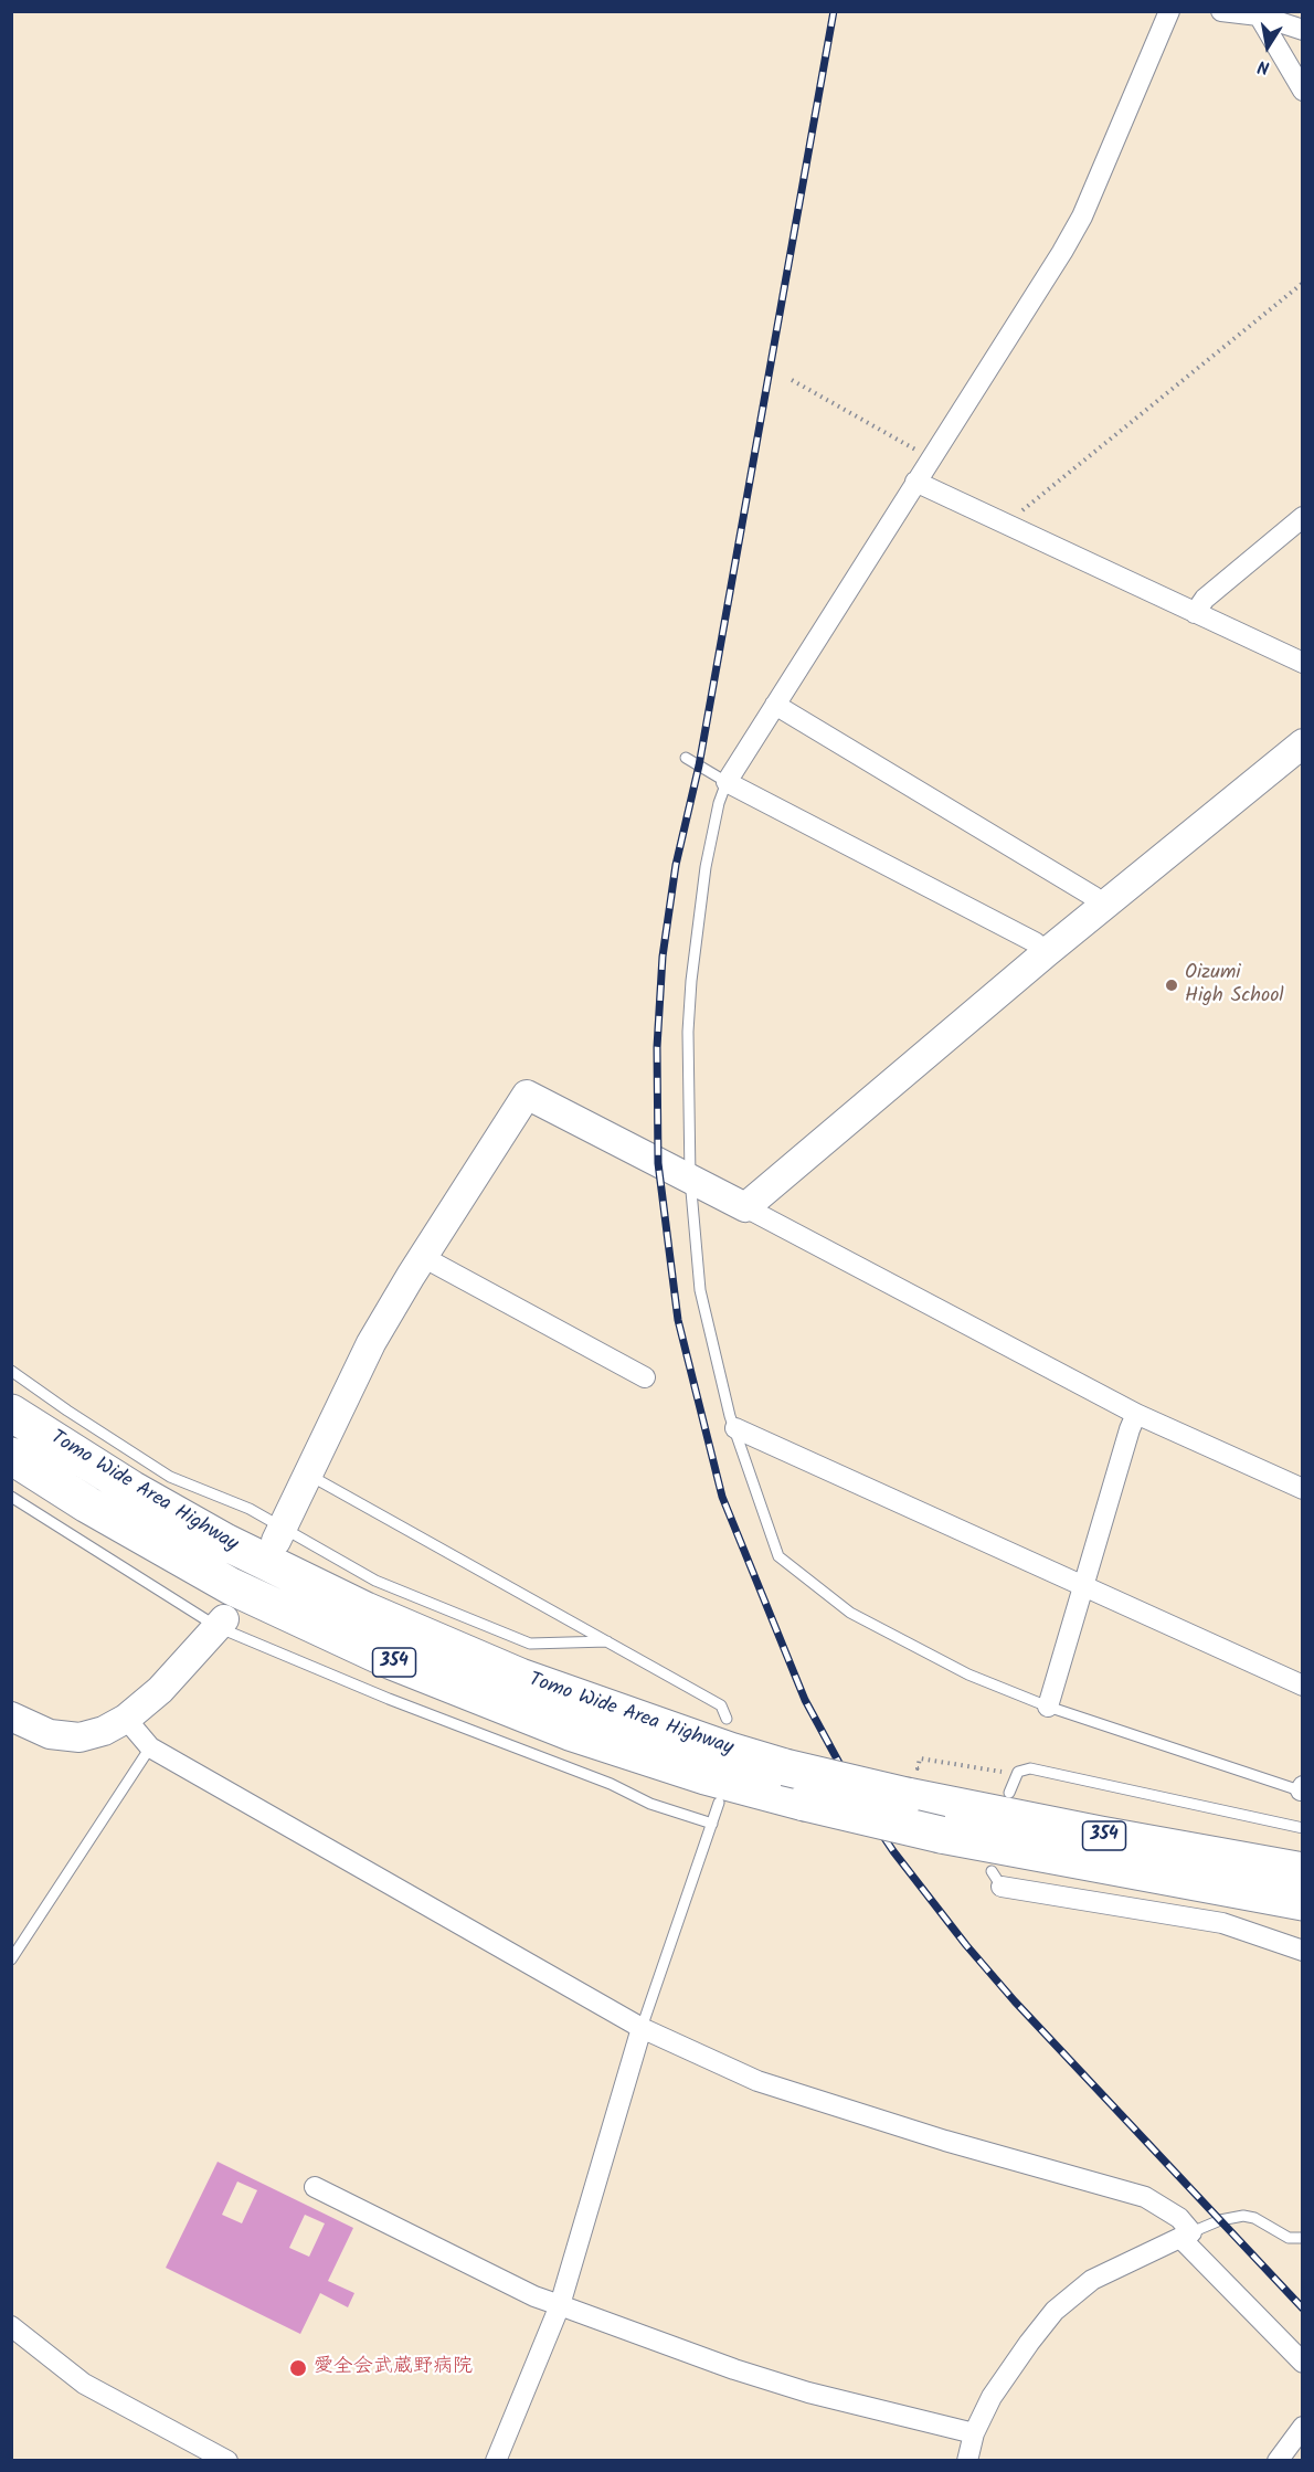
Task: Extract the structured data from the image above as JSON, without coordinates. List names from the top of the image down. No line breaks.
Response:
{"streets":{"highway":["Tomo Wide Area Highway","354"]},"places":["Oizumi High School","愛全会武蔵野病院"],"north":"bottom"}
